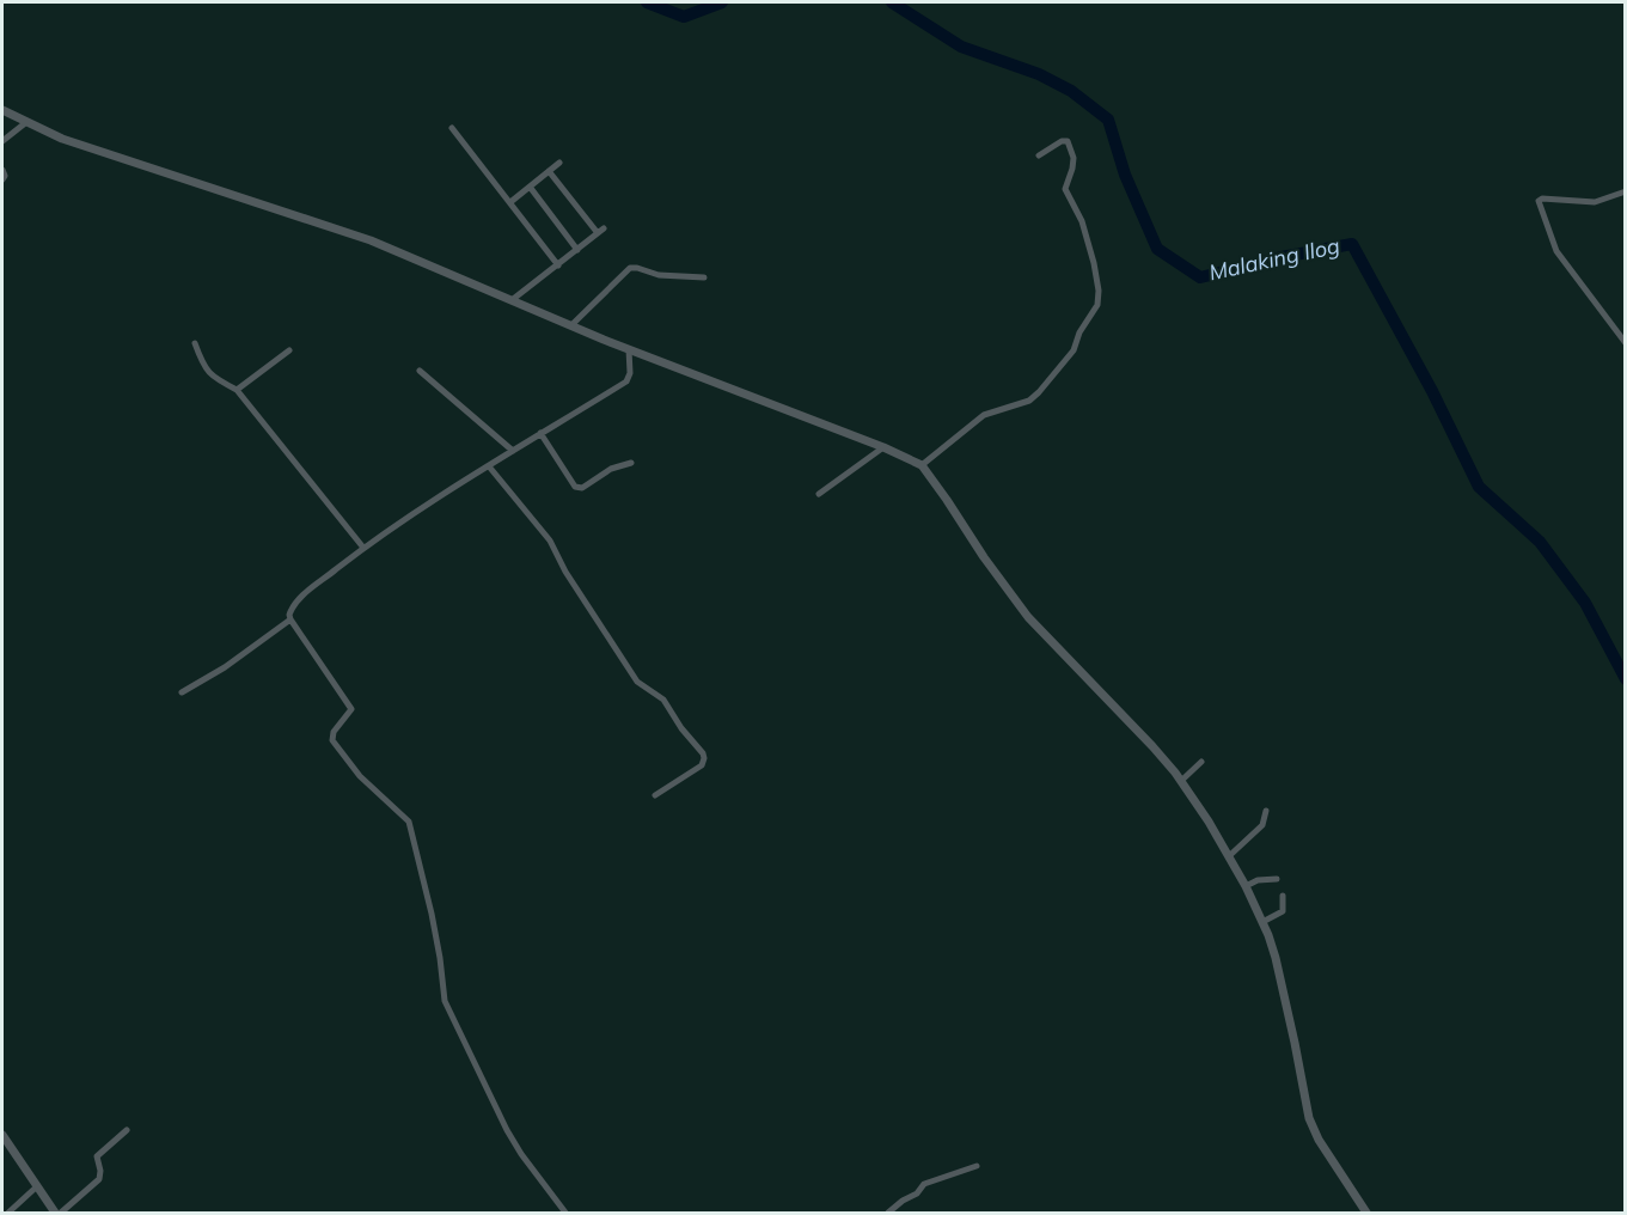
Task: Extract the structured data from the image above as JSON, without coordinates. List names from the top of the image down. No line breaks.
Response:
{"water":["Malaking Ilog"]}
